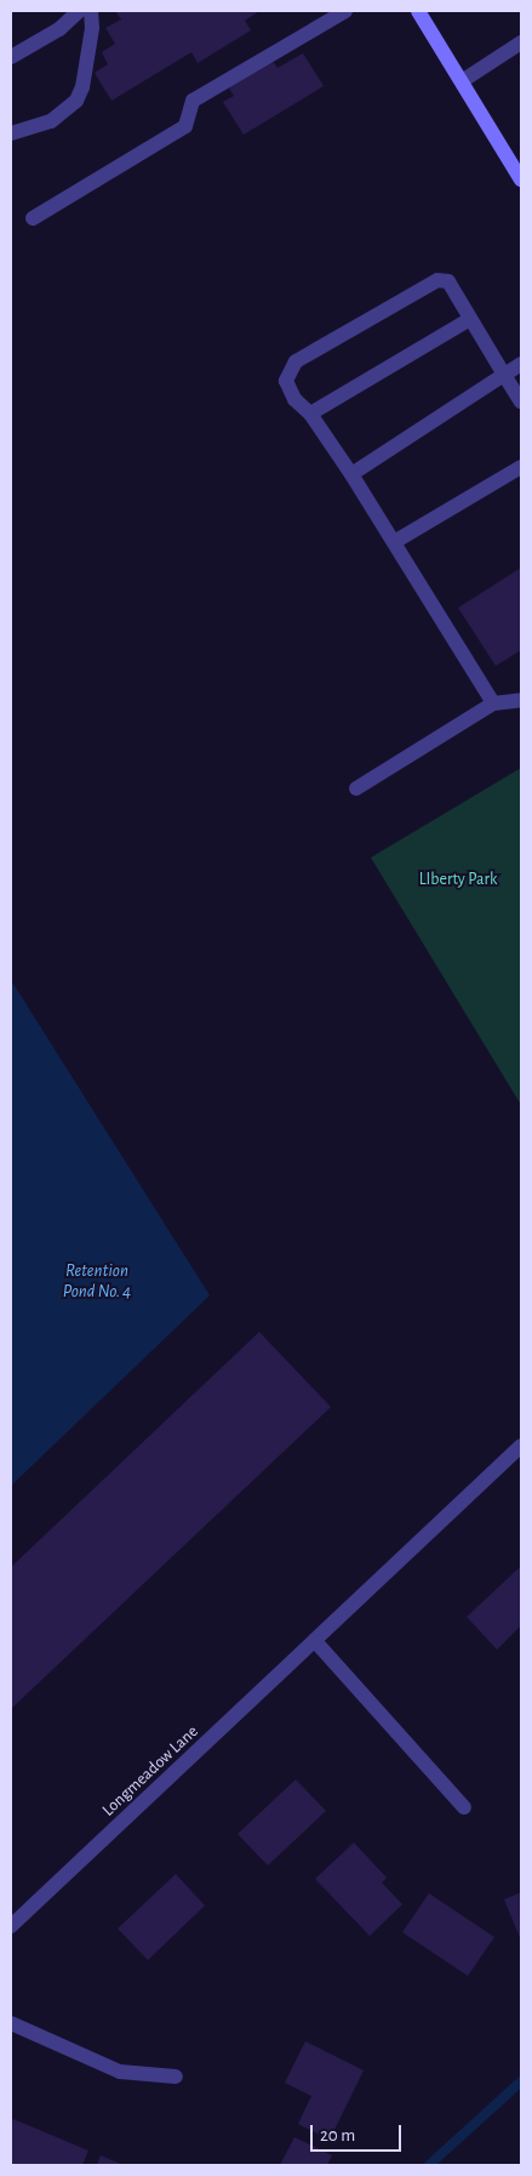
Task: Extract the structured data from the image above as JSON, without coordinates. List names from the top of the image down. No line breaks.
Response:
{"streets":{"street":["Longmeadow Lane"]},"water":["Retention Pond No. 4"],"parks":["LIberty Park"],"scale_bar":"20 m"}
